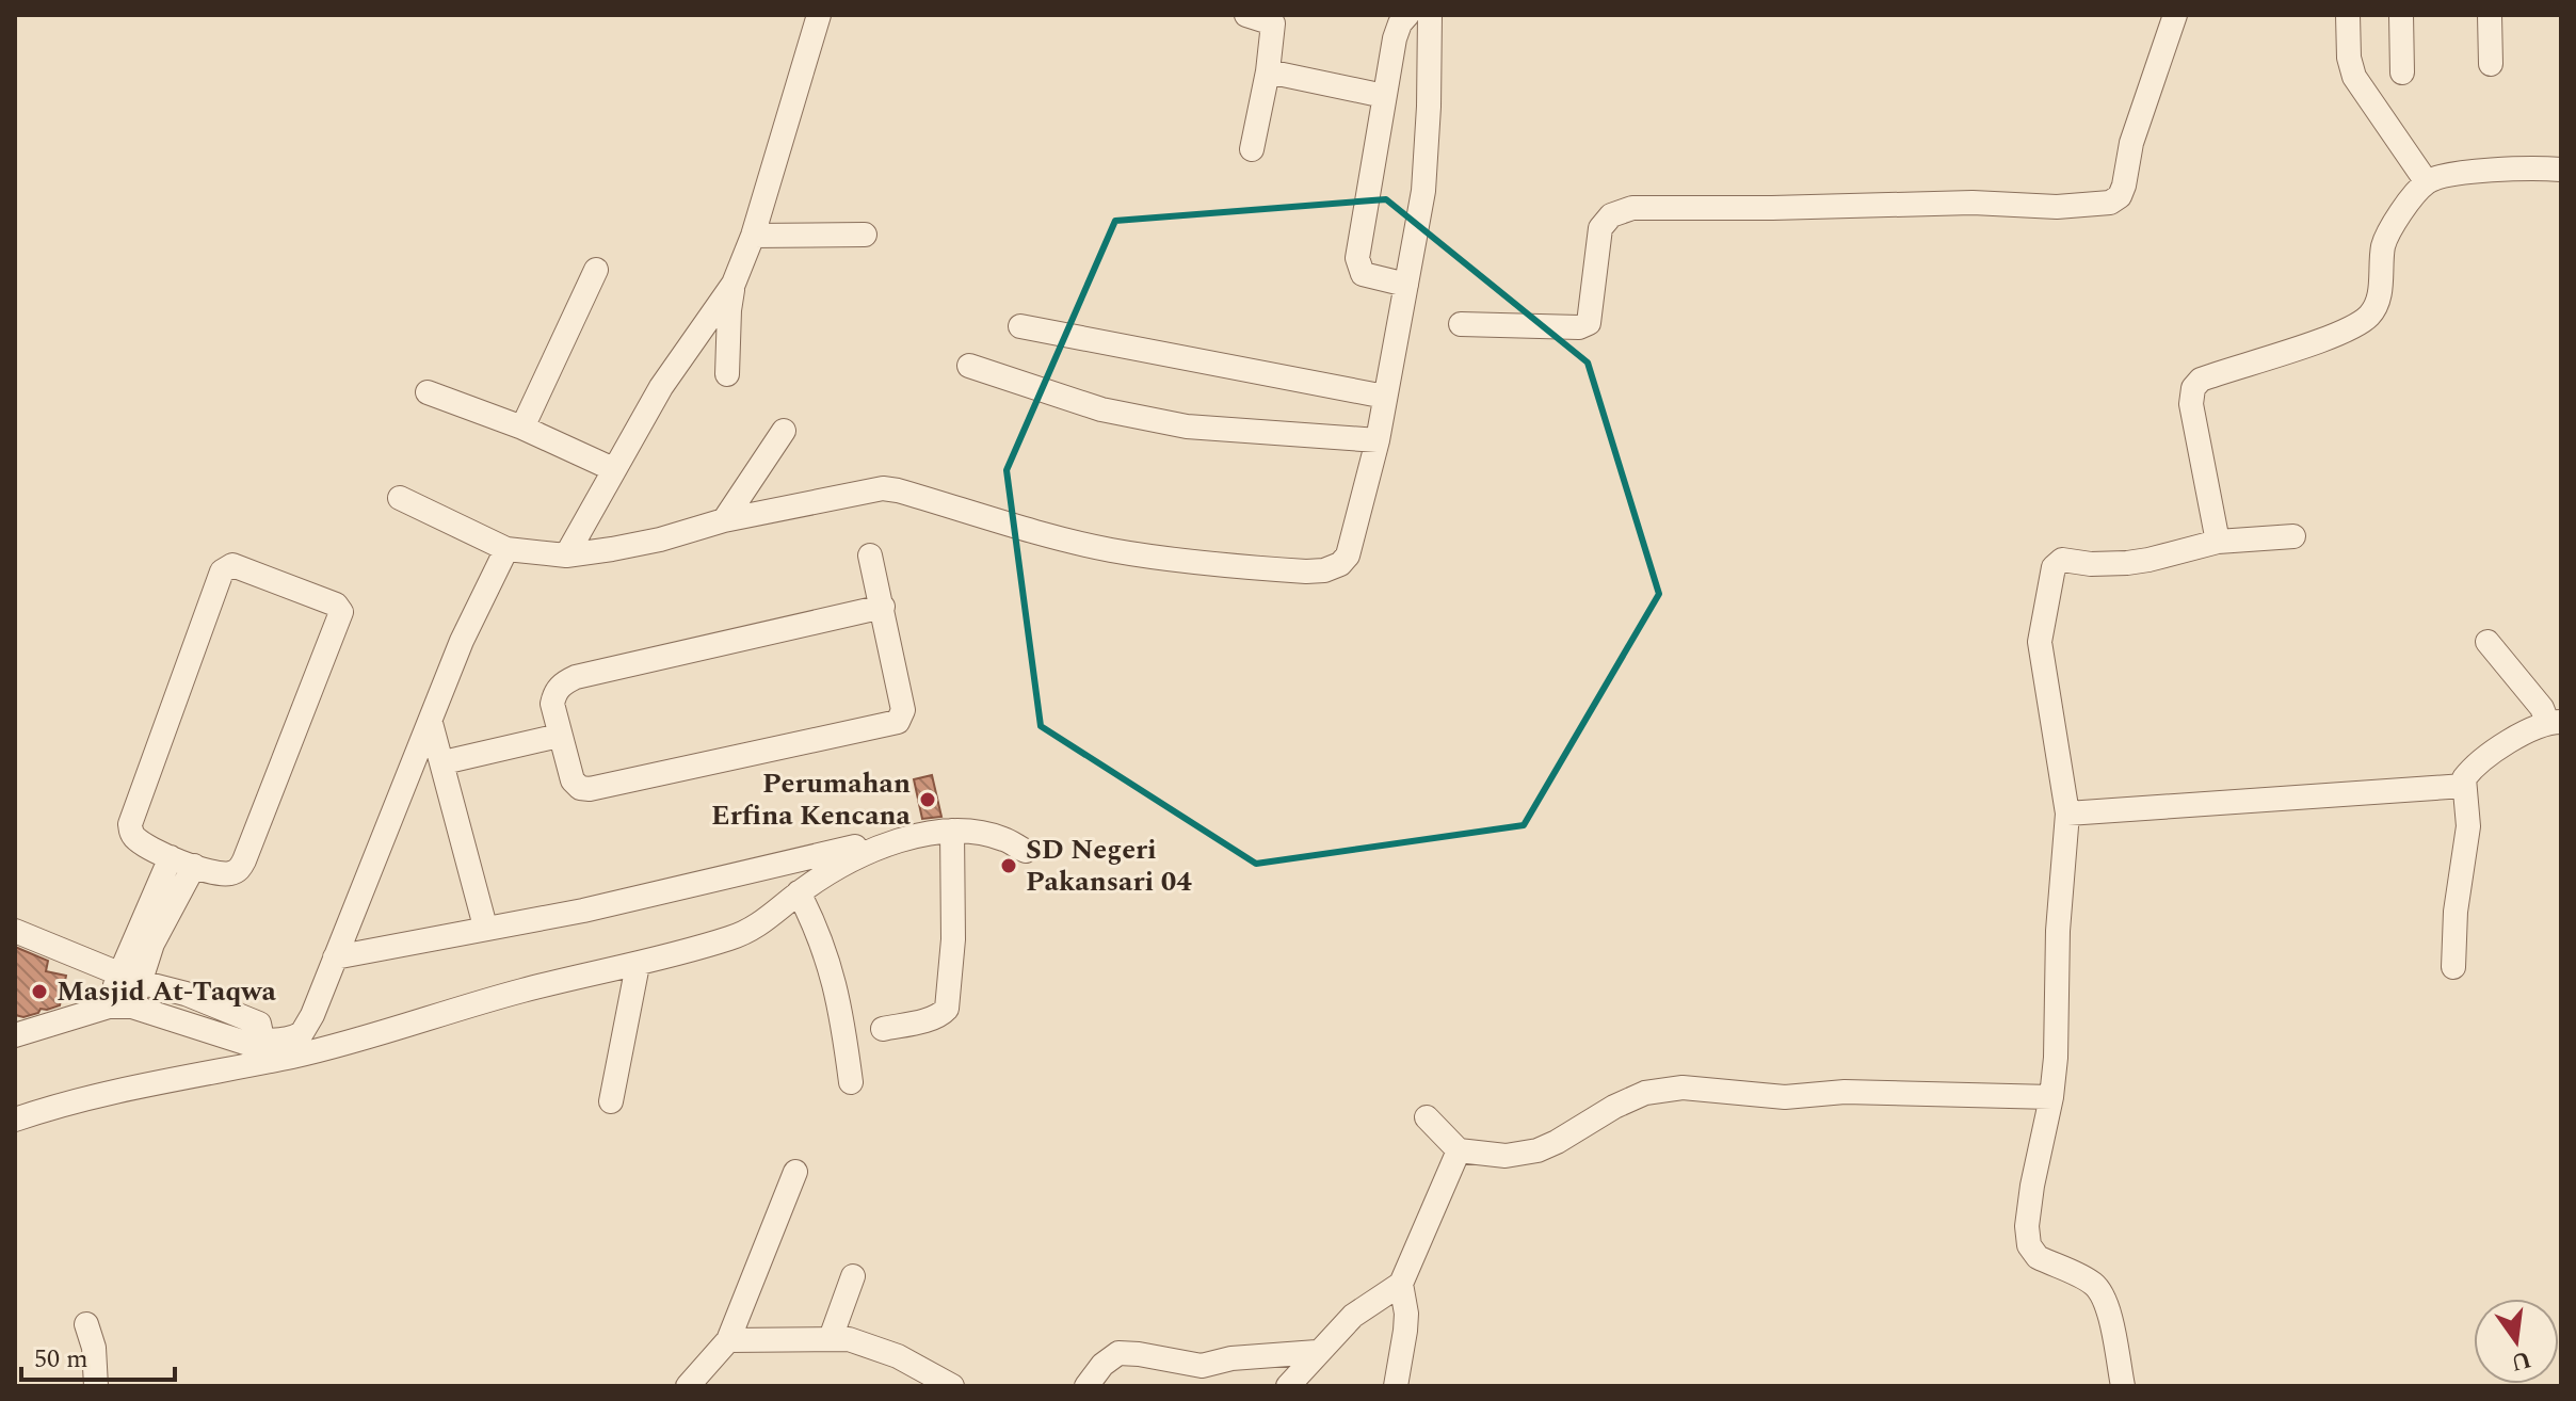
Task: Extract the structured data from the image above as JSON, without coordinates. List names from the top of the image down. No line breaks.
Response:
{"places":["Perumahan Erfina Kencana","SD Negeri Pakansari 04","Masjid At-Taqwa"],"scale_bar":"50 m","north":"bottom"}
